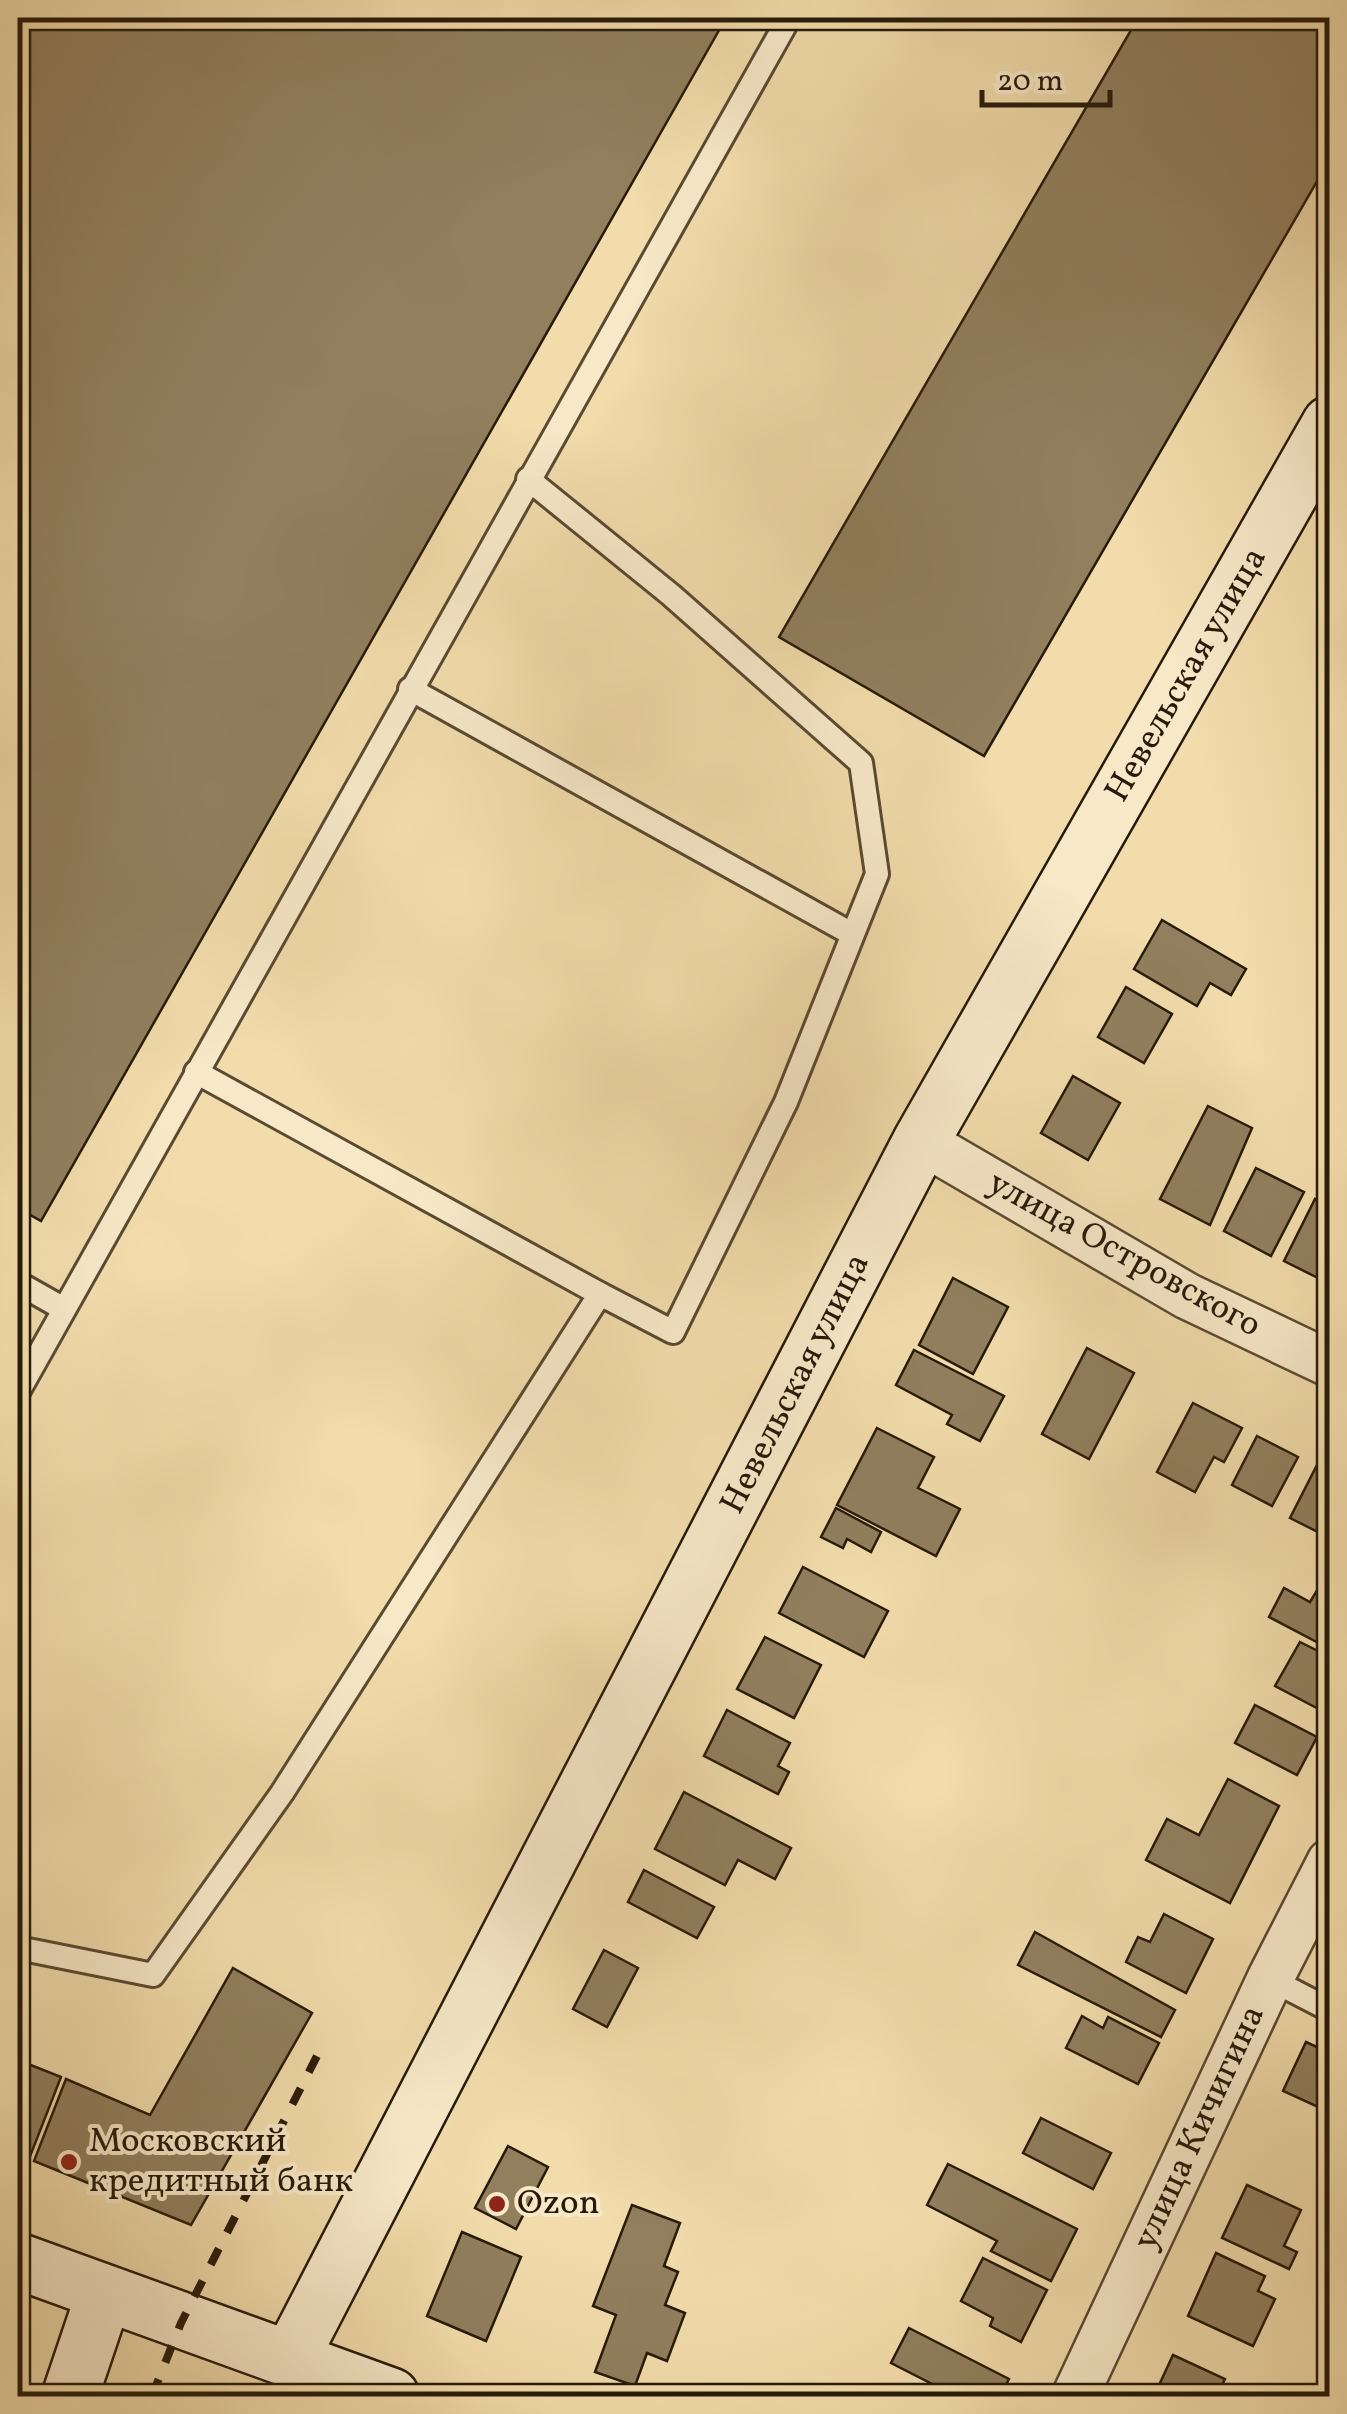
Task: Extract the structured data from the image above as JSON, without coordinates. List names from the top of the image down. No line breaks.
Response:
{"streets":{"street":["Невельская улица","улица Островского","улица Кичигина"]},"crossings":[["Невельская улица","улица Островского"]],"places":["Московский кредитный банк","Ozon"],"scale_bar":"20 m"}
